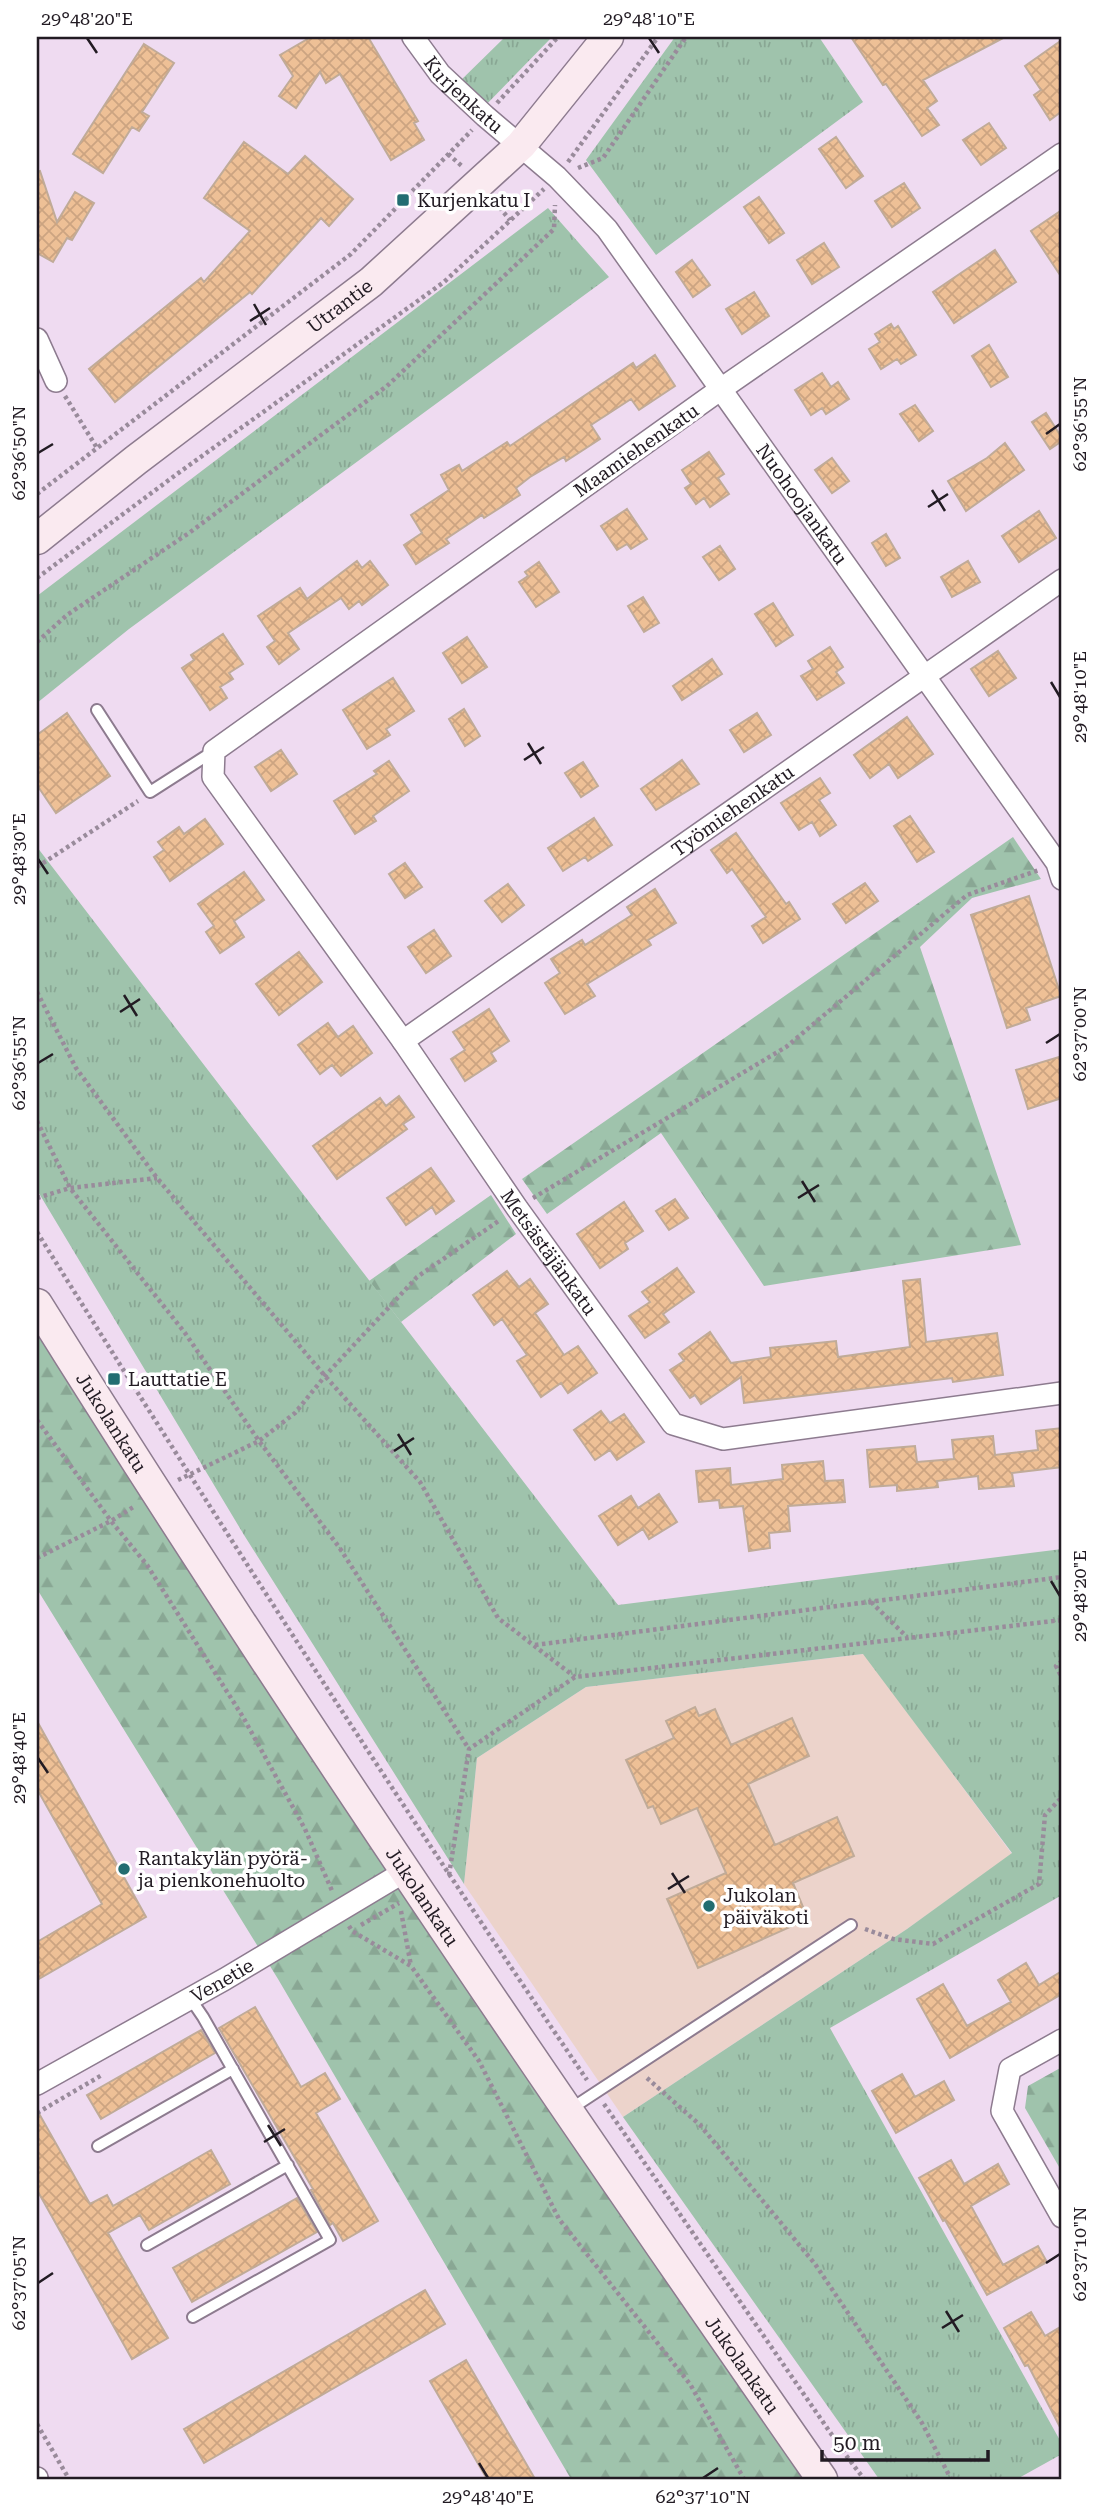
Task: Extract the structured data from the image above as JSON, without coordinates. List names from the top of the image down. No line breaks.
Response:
{"streets":{"main road":["Utrantie","Jukolankatu"],"street":["Kurjenkatu","Maamiehenkatu","Nuohoojankatu","Työmiehenkatu","Metsästäjänkatu","Venetie"]},"crossings":[["Kurjenkatu","Utrantie"],["Kurjenkatu","Nuohoojankatu"],["Utrantie","Nuohoojankatu"],["Maamiehenkatu","Nuohoojankatu"],["Maamiehenkatu","Metsästäjänkatu"],["Nuohoojankatu","Työmiehenkatu"],["Työmiehenkatu","Metsästäjänkatu"],["Jukolankatu","Venetie"]],"places":{"transit":["Kurjenkatu I","Lauttatie E"],"other":["Rantakylän pyörä- ja pienkonehuolto","Jukolan päiväkoti"]},"scale_bar":"50 m","coordinates":["29°48'20\"E","29°48'10\"E","62°36'55\"N","62°36'50\"N","29°48'30\"E","62°37'00\"N","29°48'40\"E","62°37'10\"N","62°37'05\"N"]}
